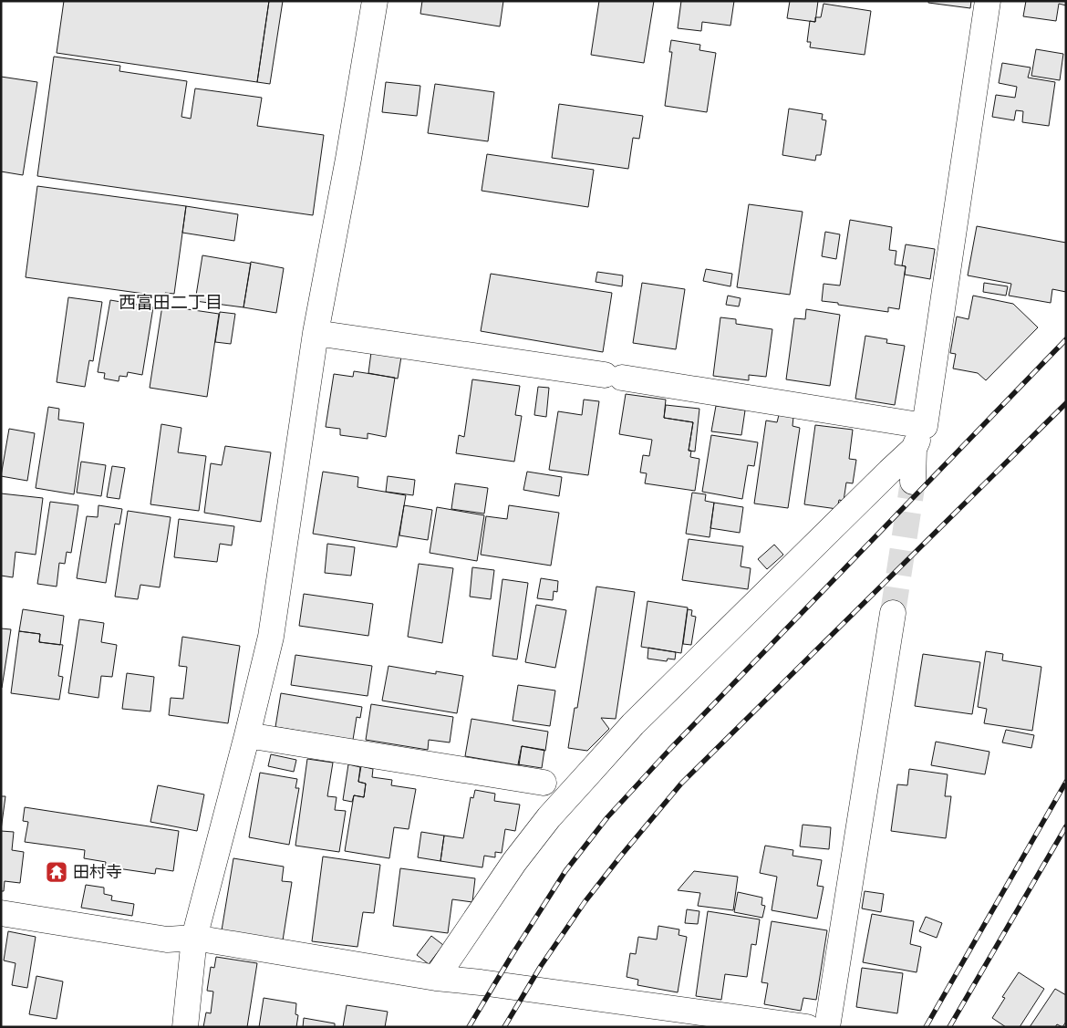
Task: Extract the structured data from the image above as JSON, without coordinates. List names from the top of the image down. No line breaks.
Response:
{"districts":["西富田二丁目"],"places":{"temple":["田村寺"]}}
